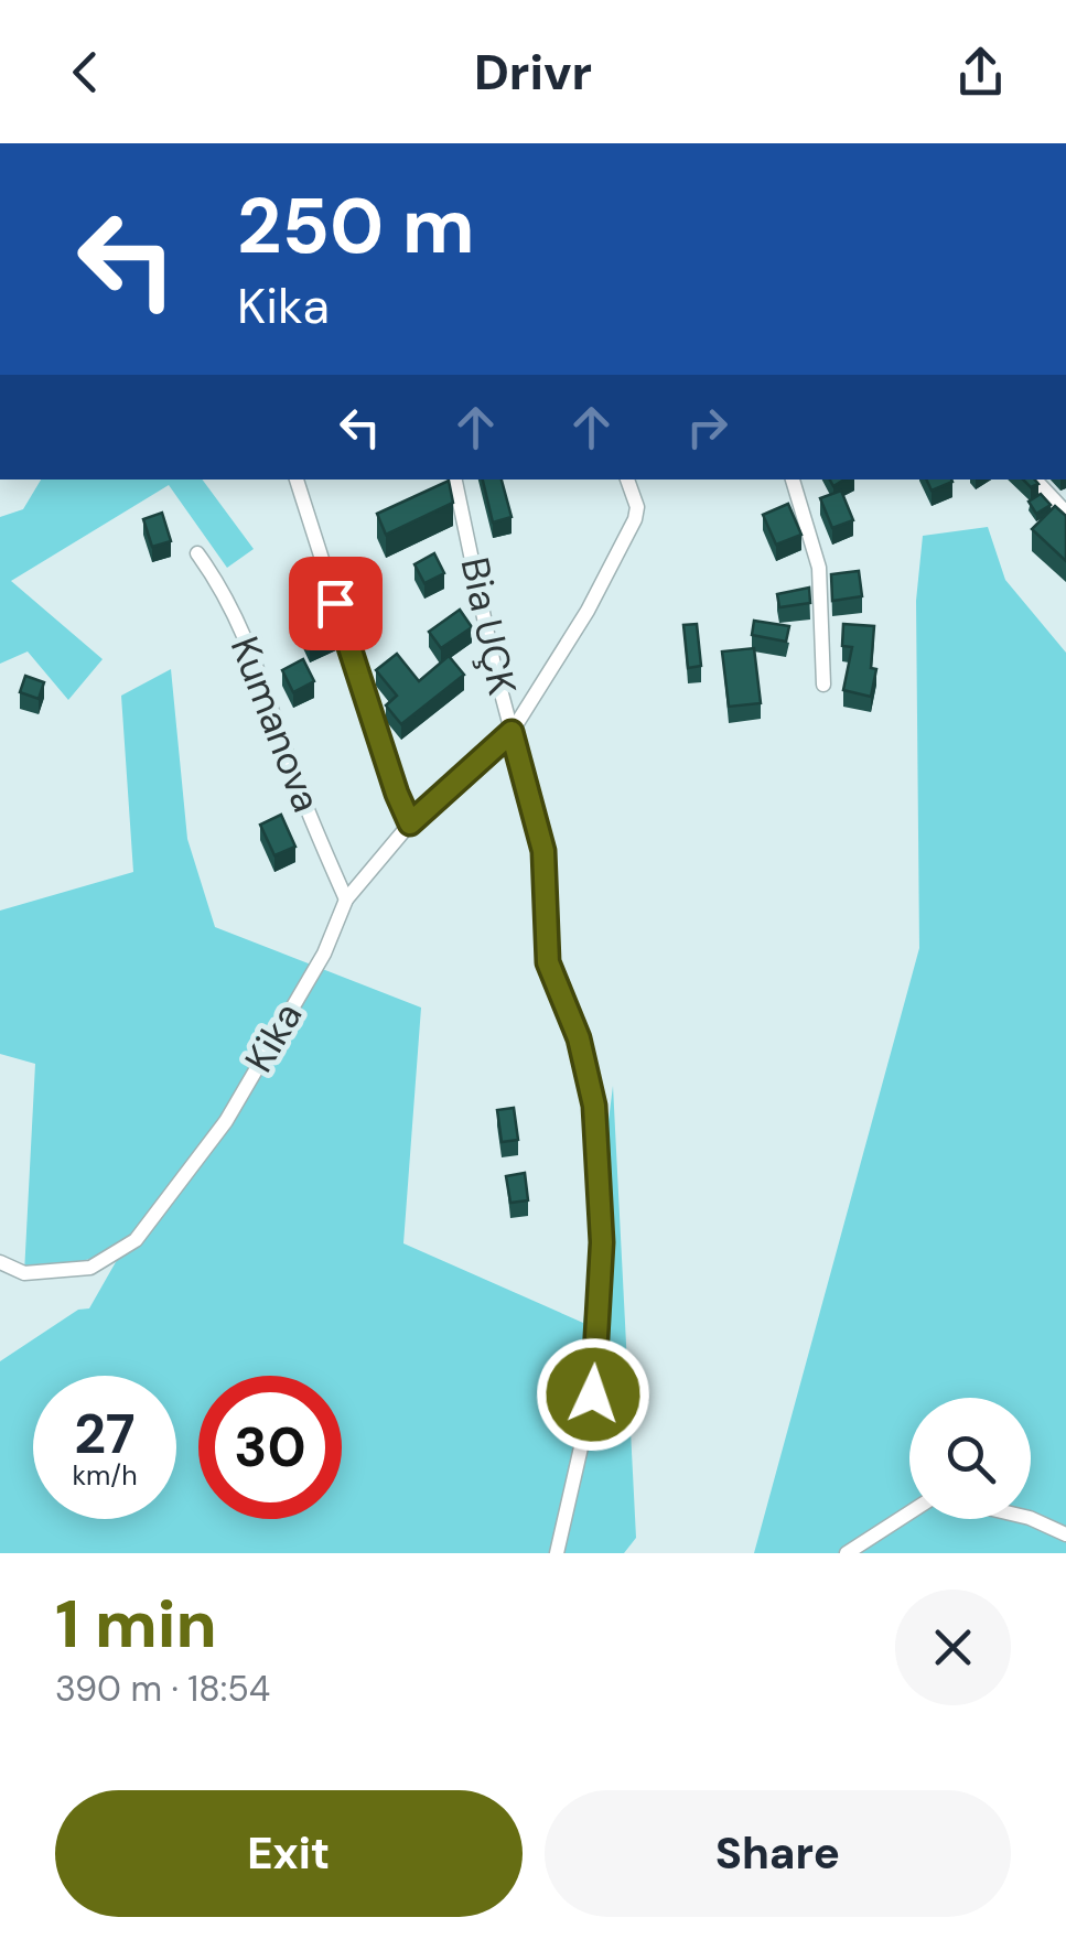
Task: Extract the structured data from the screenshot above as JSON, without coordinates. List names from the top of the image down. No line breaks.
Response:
{"streets":{"street":["Bia UÇK","Kumanova","Kika"]},"crossings":[["Bia UÇK","Kika"],["Kumanova","Kika"]],"page":{"header":"Drivr","turn":["250 m","Kika"],"speed":"27 km/h","limit":"30","heading":["1 min","390 m · 18:54"],"buttons":["Exit","Share"]}}
